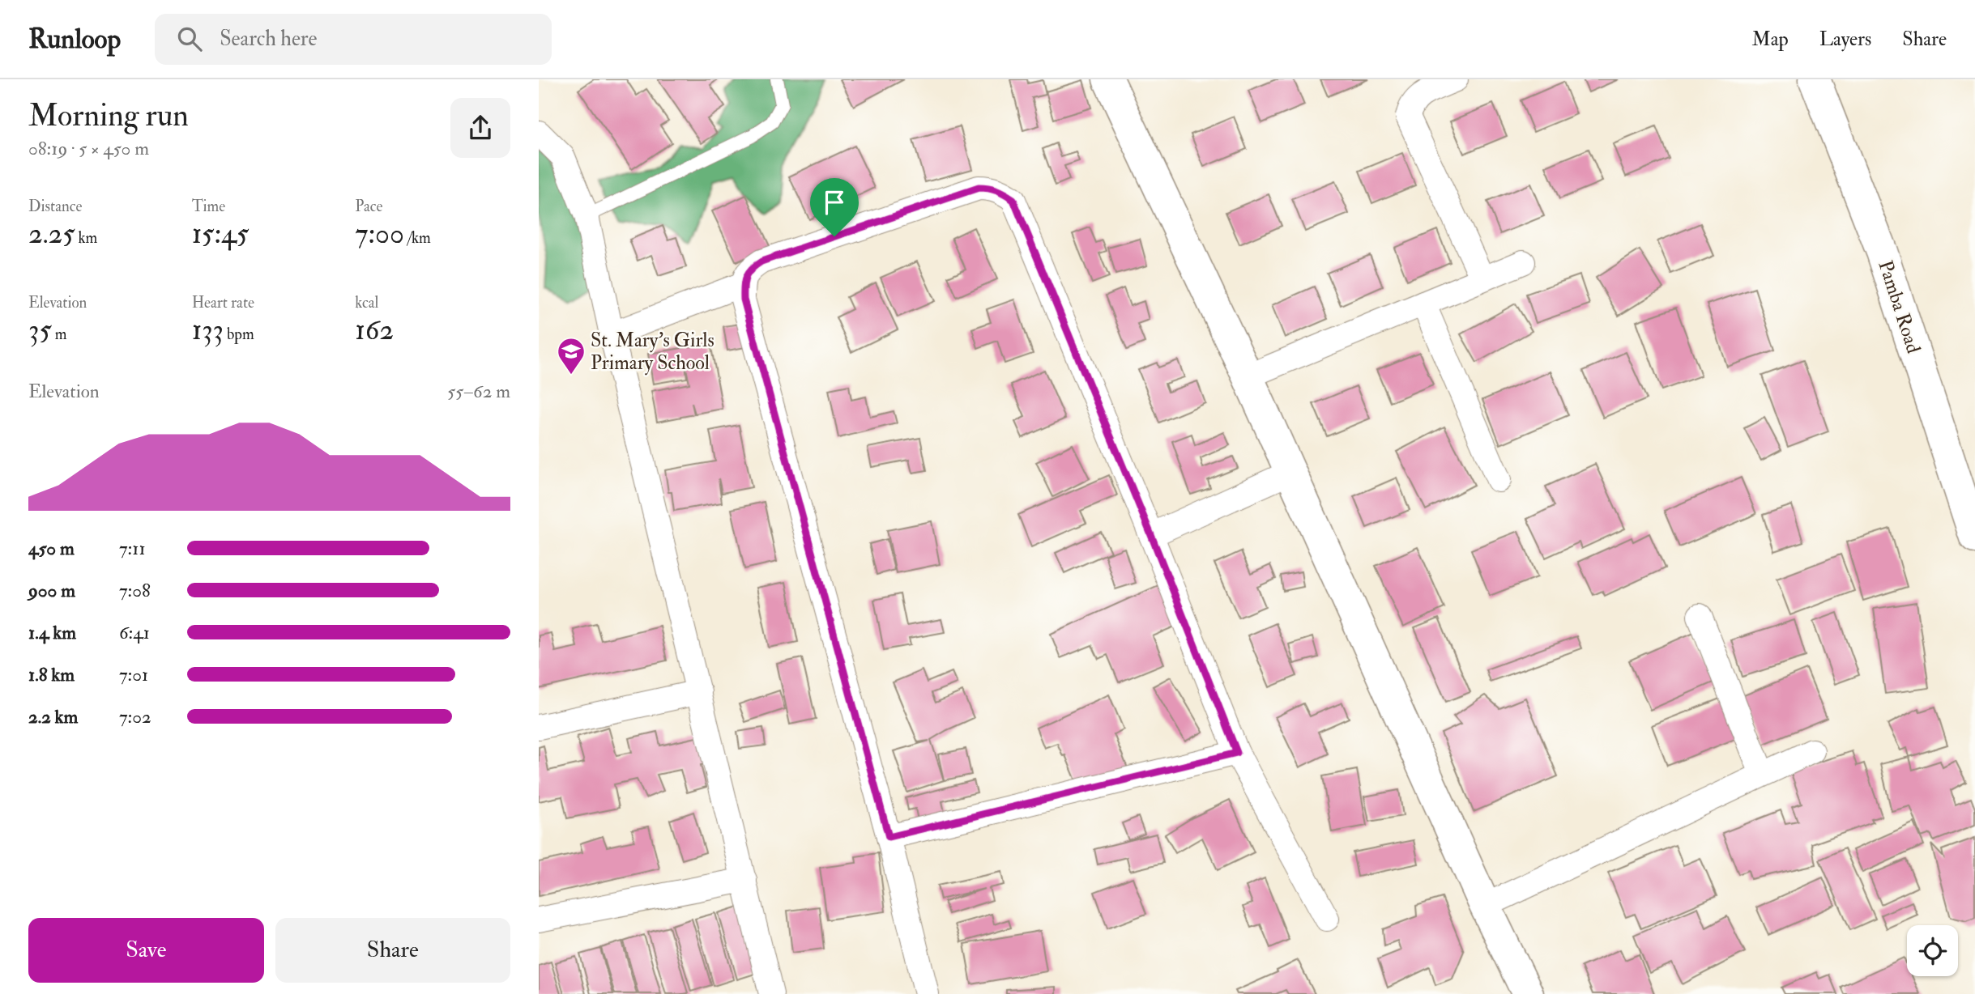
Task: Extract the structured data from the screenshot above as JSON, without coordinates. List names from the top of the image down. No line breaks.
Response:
{"streets":{"street":["Pamba Road"]},"places":{"school or university":["St. Mary's Girls Primary School"]},"page":{"header":"Runloop","search":"Search here","nav":["Map","Layers","Share"],"heading":["Morning run","08:19 · 5 × 450 m"],"stats":[["Distance","2.25 km"],["Time","15:45"],["Pace","7:00 /km"],["Elevation","35 m"],["Heart rate","133 bpm"],["kcal","162"]],"chart":["Elevation","55–62 m"],"list":[{"name":"450 m","note":"7:11"},{"name":"900 m","note":"7:08"},{"name":"1.4 km","note":"6:41"},{"name":"1.8 km","note":"7:01"},{"name":"2.2 km","note":"7:02"}],"buttons":["Save","Share"]}}
